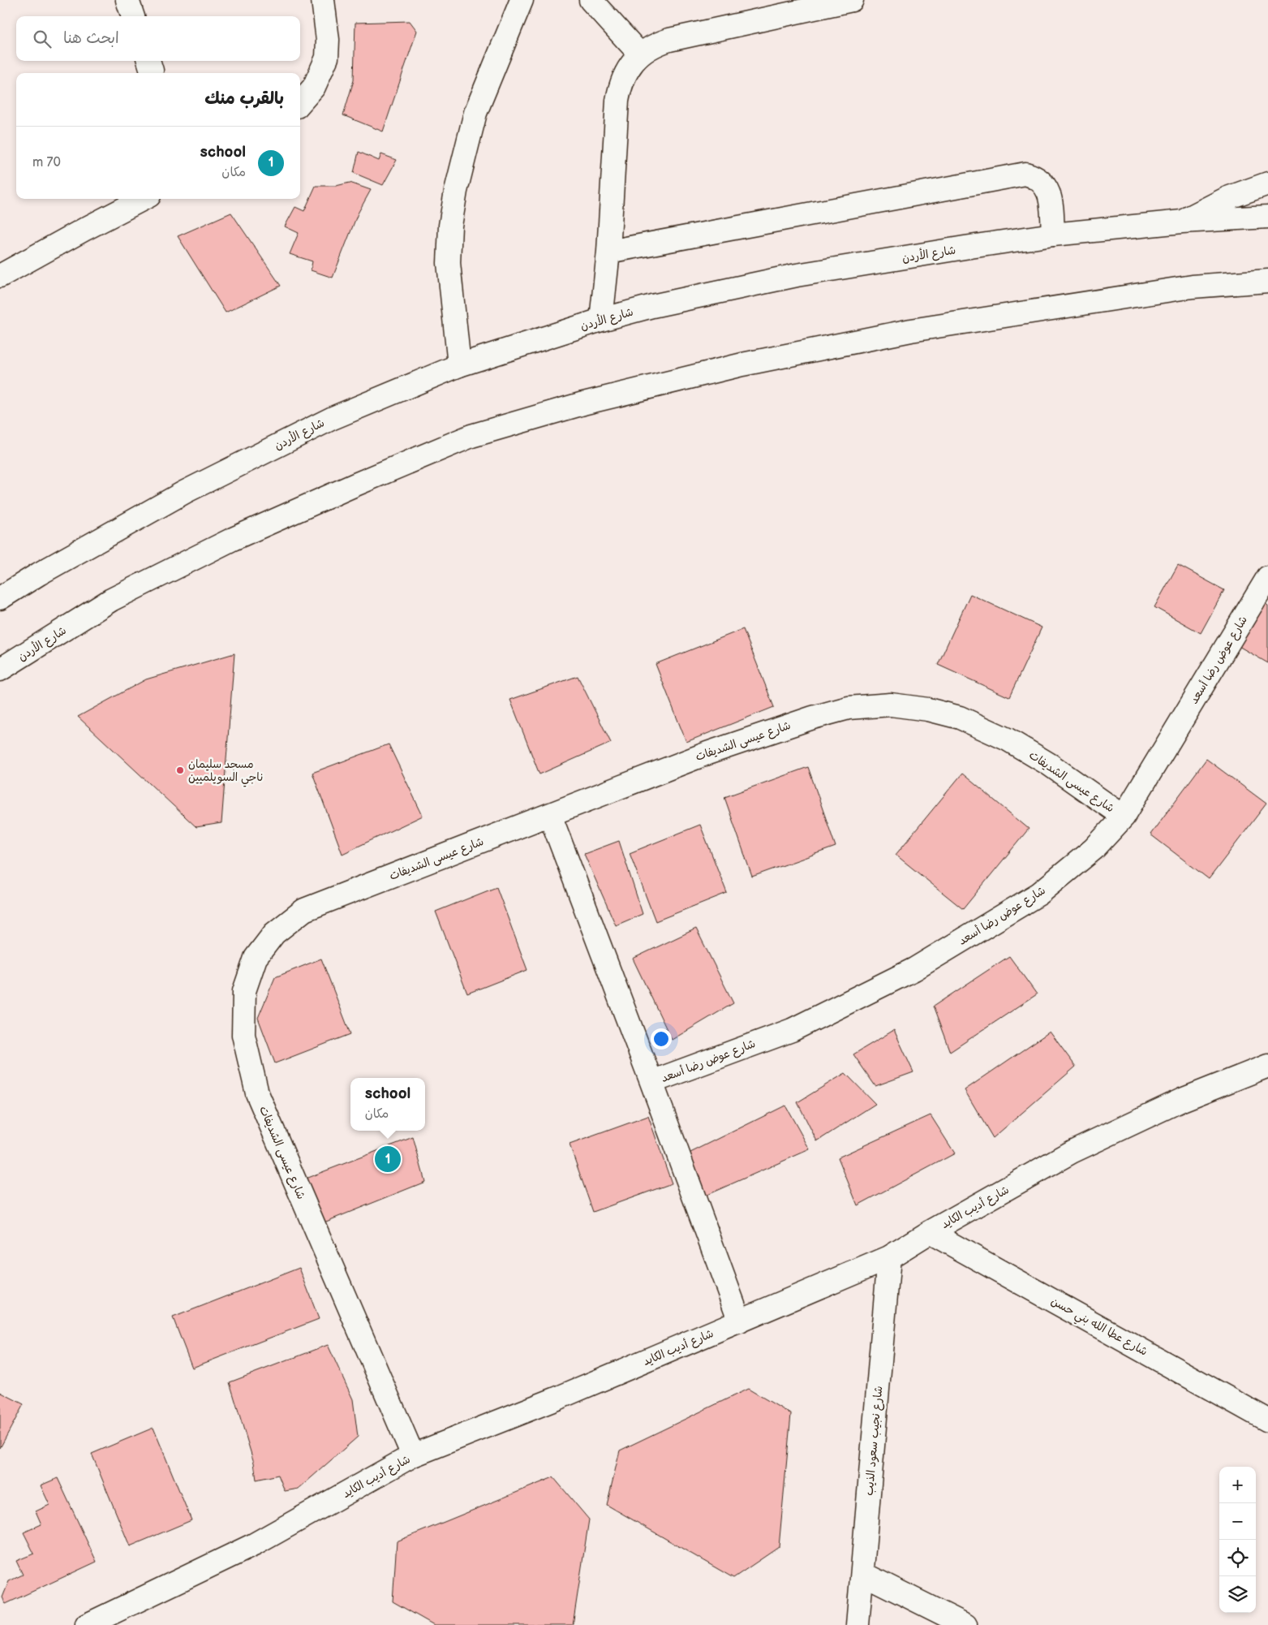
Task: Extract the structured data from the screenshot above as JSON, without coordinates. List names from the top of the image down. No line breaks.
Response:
{"streets":{"main road":["شارع الأردن","شارع عوض رضا أسعد","شارع عيسى الشديفات","شارع أديب الكايد","شارع عطا الله بني حسن","شارع نجيب سعود الذيب"]},"crossings":[["شارع عوض رضا أسعد","شارع عيسى الشديفات"],["شارع عيسى الشديفات","شارع أديب الكايد"],["شارع أديب الكايد","شارع عطا الله بني حسن"],["شارع أديب الكايد","شارع نجيب سعود الذيب"]],"places":["مسجد سليمان ناجي السويلميين"],"page":{"search":"ابحث هنا","heading":"بالقرب منك","list":[{"mark":"1","name":"school","note":"مكان","value":"70 m"}],"popup":["school","مكان"],"pins":"1","map_buttons":["+","−"]}}
